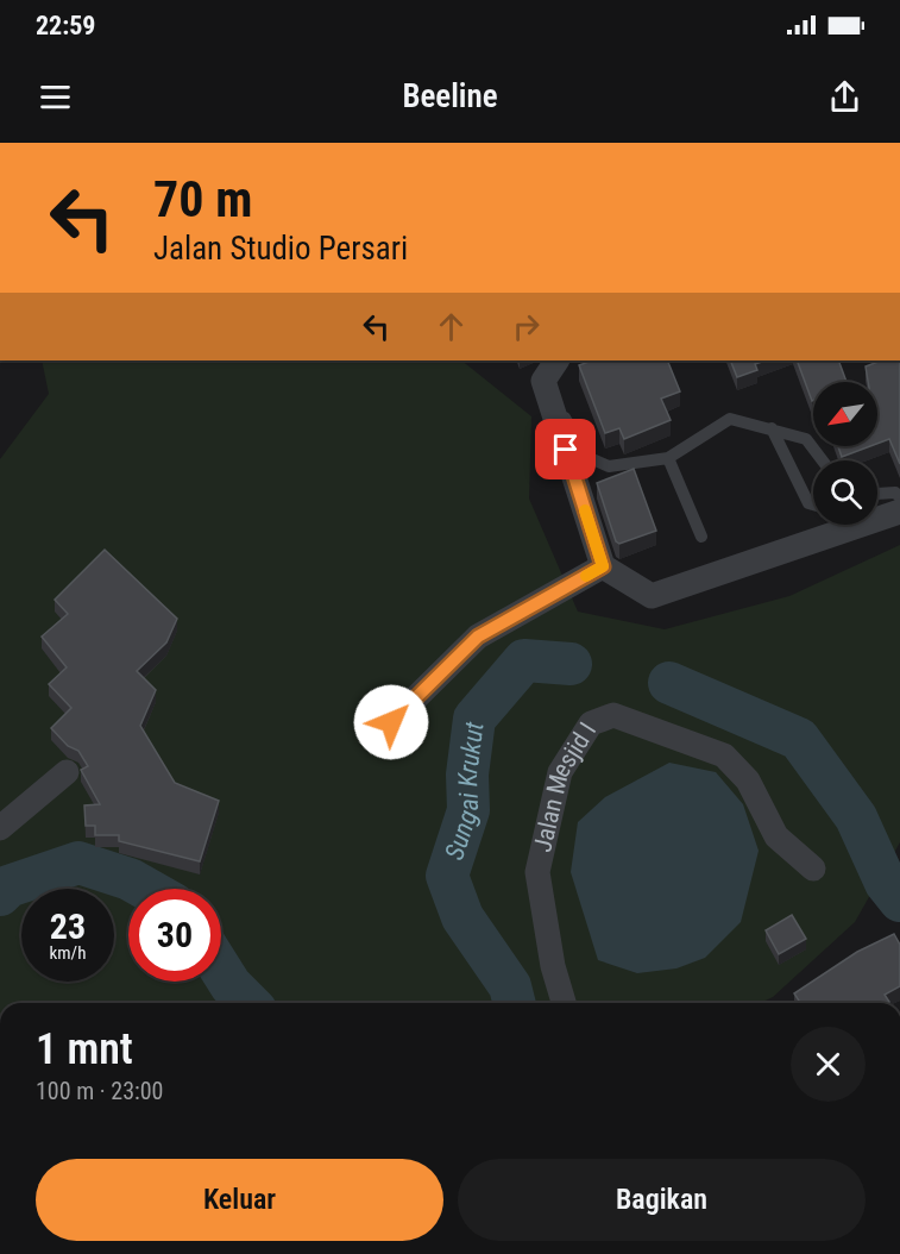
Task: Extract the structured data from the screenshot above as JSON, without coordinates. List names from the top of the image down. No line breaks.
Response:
{"streets":{"street":["Jalan Mesjid I"]},"water":["Sungai Krukut"],"north":"bottom left","page":{"status":"22:59","header":"Beeline","turn":["70 m","Jalan Studio Persari"],"speed":"23 km/h","limit":"30","heading":["1 mnt","100 m · 23:00"],"buttons":["Keluar","Bagikan"]}}
